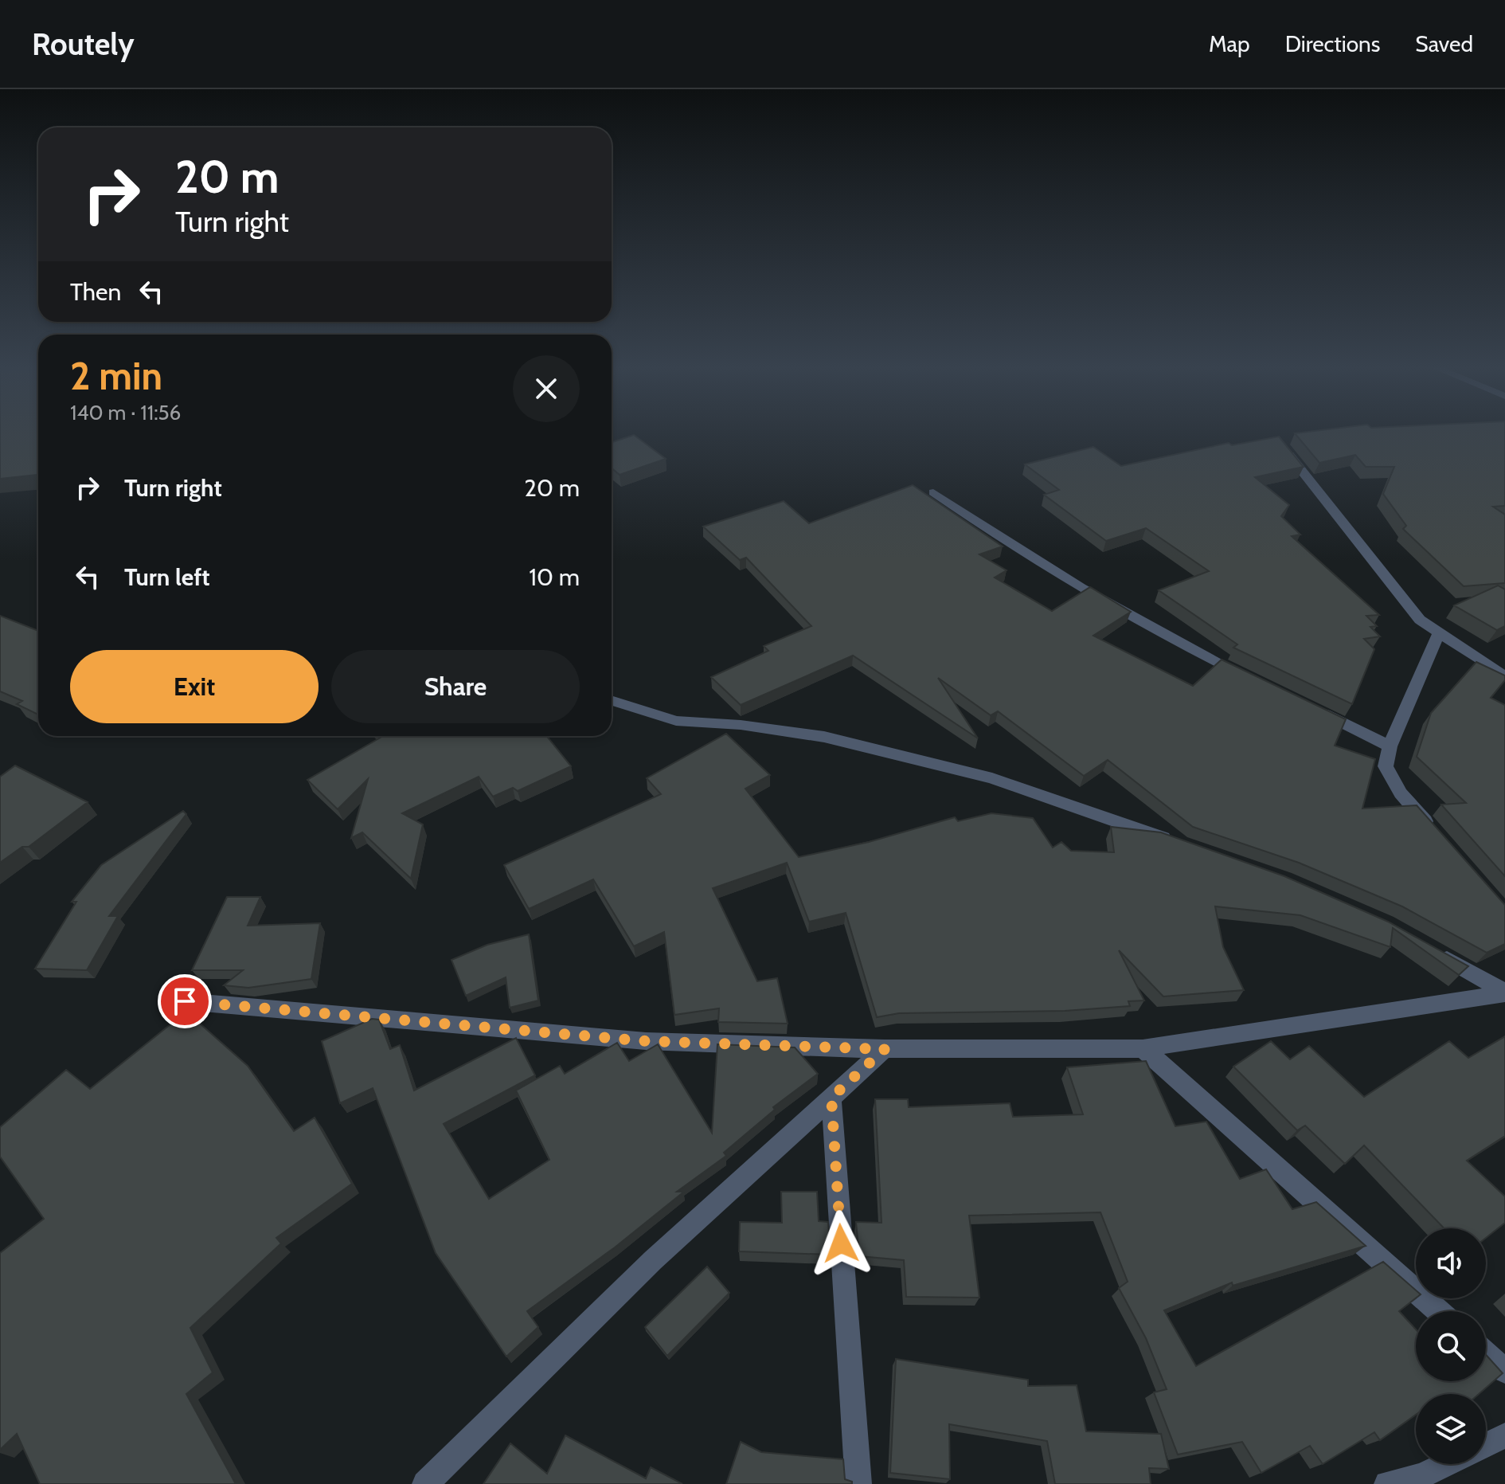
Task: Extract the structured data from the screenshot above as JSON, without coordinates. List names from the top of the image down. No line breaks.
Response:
{"page":{"header":"Routely","nav":["Map","Directions","Saved"],"turn":["20 m","Turn right"],"then":"Then","heading":["2 min","140 m · 11:56"],"list":[{"name":"Turn right","value":"20 m"},{"name":"Turn left","value":"10 m"}],"buttons":["Exit","Share"]}}
